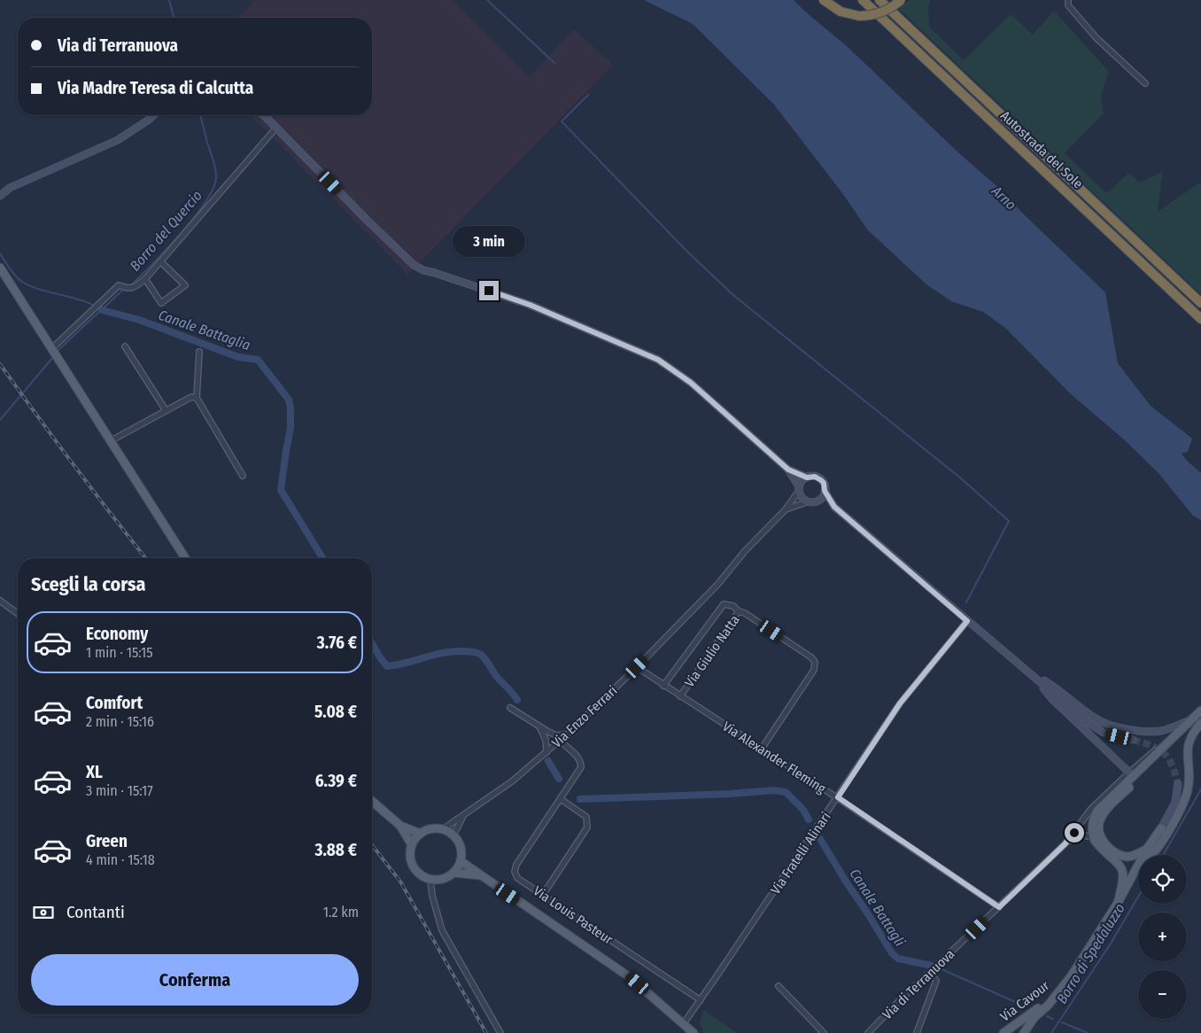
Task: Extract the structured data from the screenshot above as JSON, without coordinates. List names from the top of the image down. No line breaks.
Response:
{"streets":{"highway":["Autostrada del Sole"],"main road":["Via Cavour"],"street":["Via Giulio Natta","Via Enzo Ferrari","Via Alexander Fleming","Via Fratelli Alinari","Via Louis Pasteur","Via di Terranuova"]},"crossings":[["Via Giulio Natta","Via Alexander Fleming"],["Via Enzo Ferrari","Via Alexander Fleming"],["Via Enzo Ferrari","Via Louis Pasteur"],["Via Alexander Fleming","Via Fratelli Alinari"],["Via Alexander Fleming","Via di Terranuova"],["Via Fratelli Alinari","Via Louis Pasteur"]],"water":["Arno","Borro del Quercio","Canale Battaglia","Canale Battagli","Borro di Spedaluzzo"],"page":{"banner":["Via di Terranuova","Via Madre Teresa di Calcutta"],"bubble":"3 min","heading":"Scegli la corsa","list":[{"name":"Economy","note":"1 min · 15:15","value":"3.76 €"},{"name":"Comfort","note":"2 min · 15:16","value":"5.08 €"},{"name":"XL","note":"3 min · 15:17","value":"6.39 €"},{"name":"Green","note":"4 min · 15:18","value":"3.88 €"}],"map_buttons":["+","−"],"pay":["Contanti","1.2 km"],"buttons":"Conferma"}}
